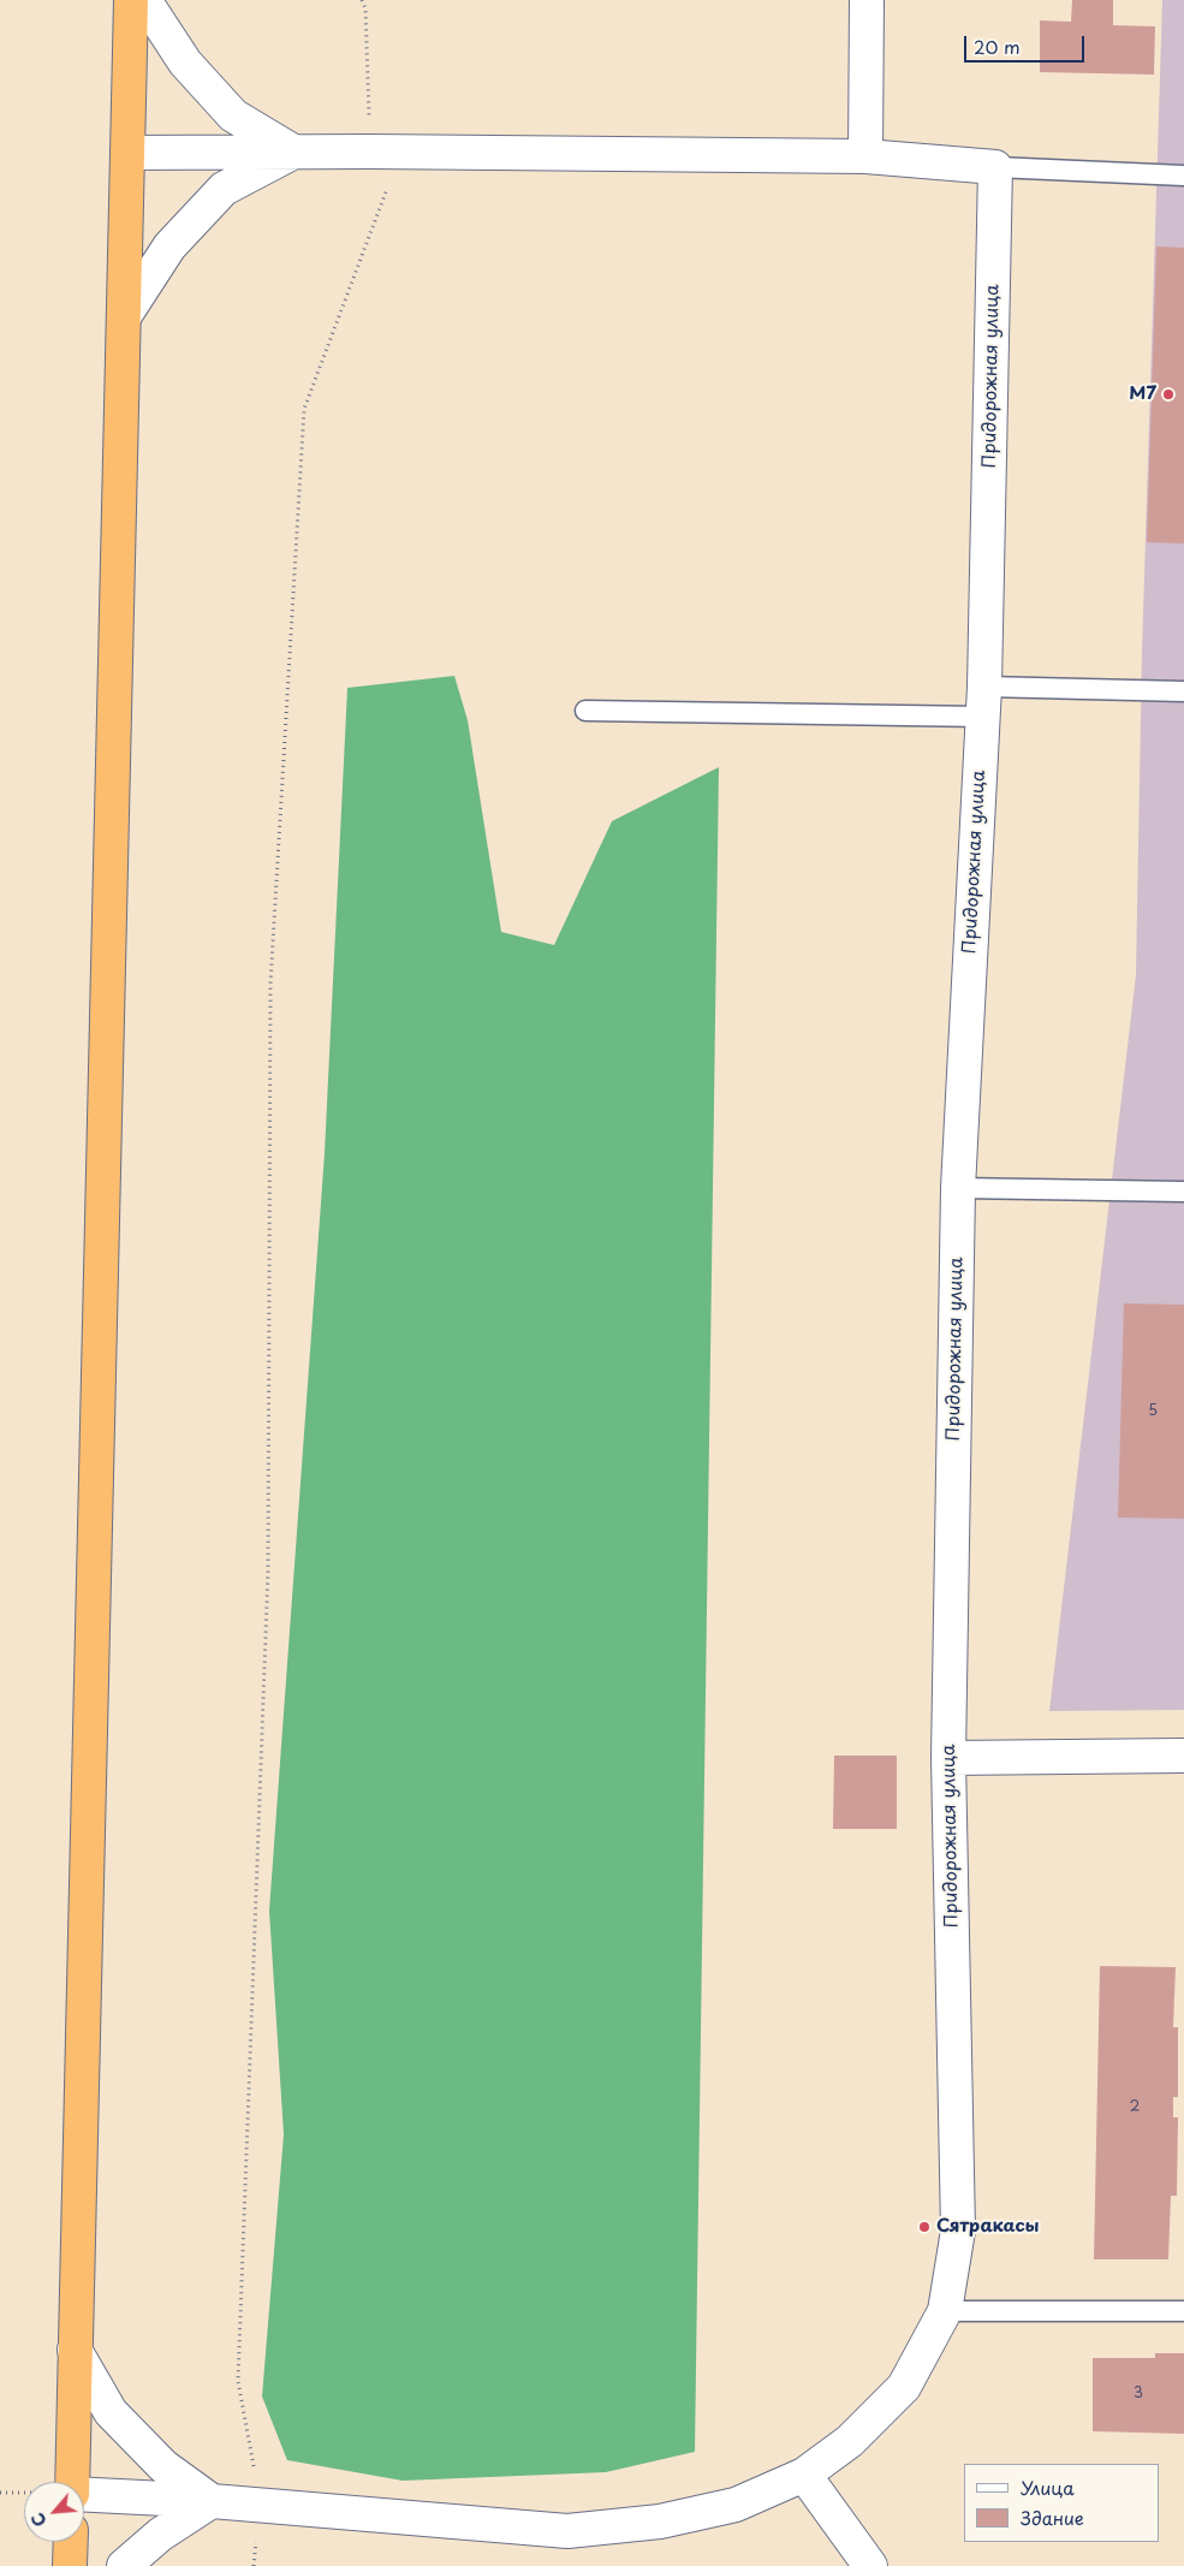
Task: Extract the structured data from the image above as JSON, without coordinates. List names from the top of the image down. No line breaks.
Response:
{"streets":{"street":["Придорожная улица"]},"places":["М7","Сятракасы"],"house_numbers":["5","2","3"],"legend":["Улица","Здание"],"scale_bar":"20 m","north":"bottom left"}
